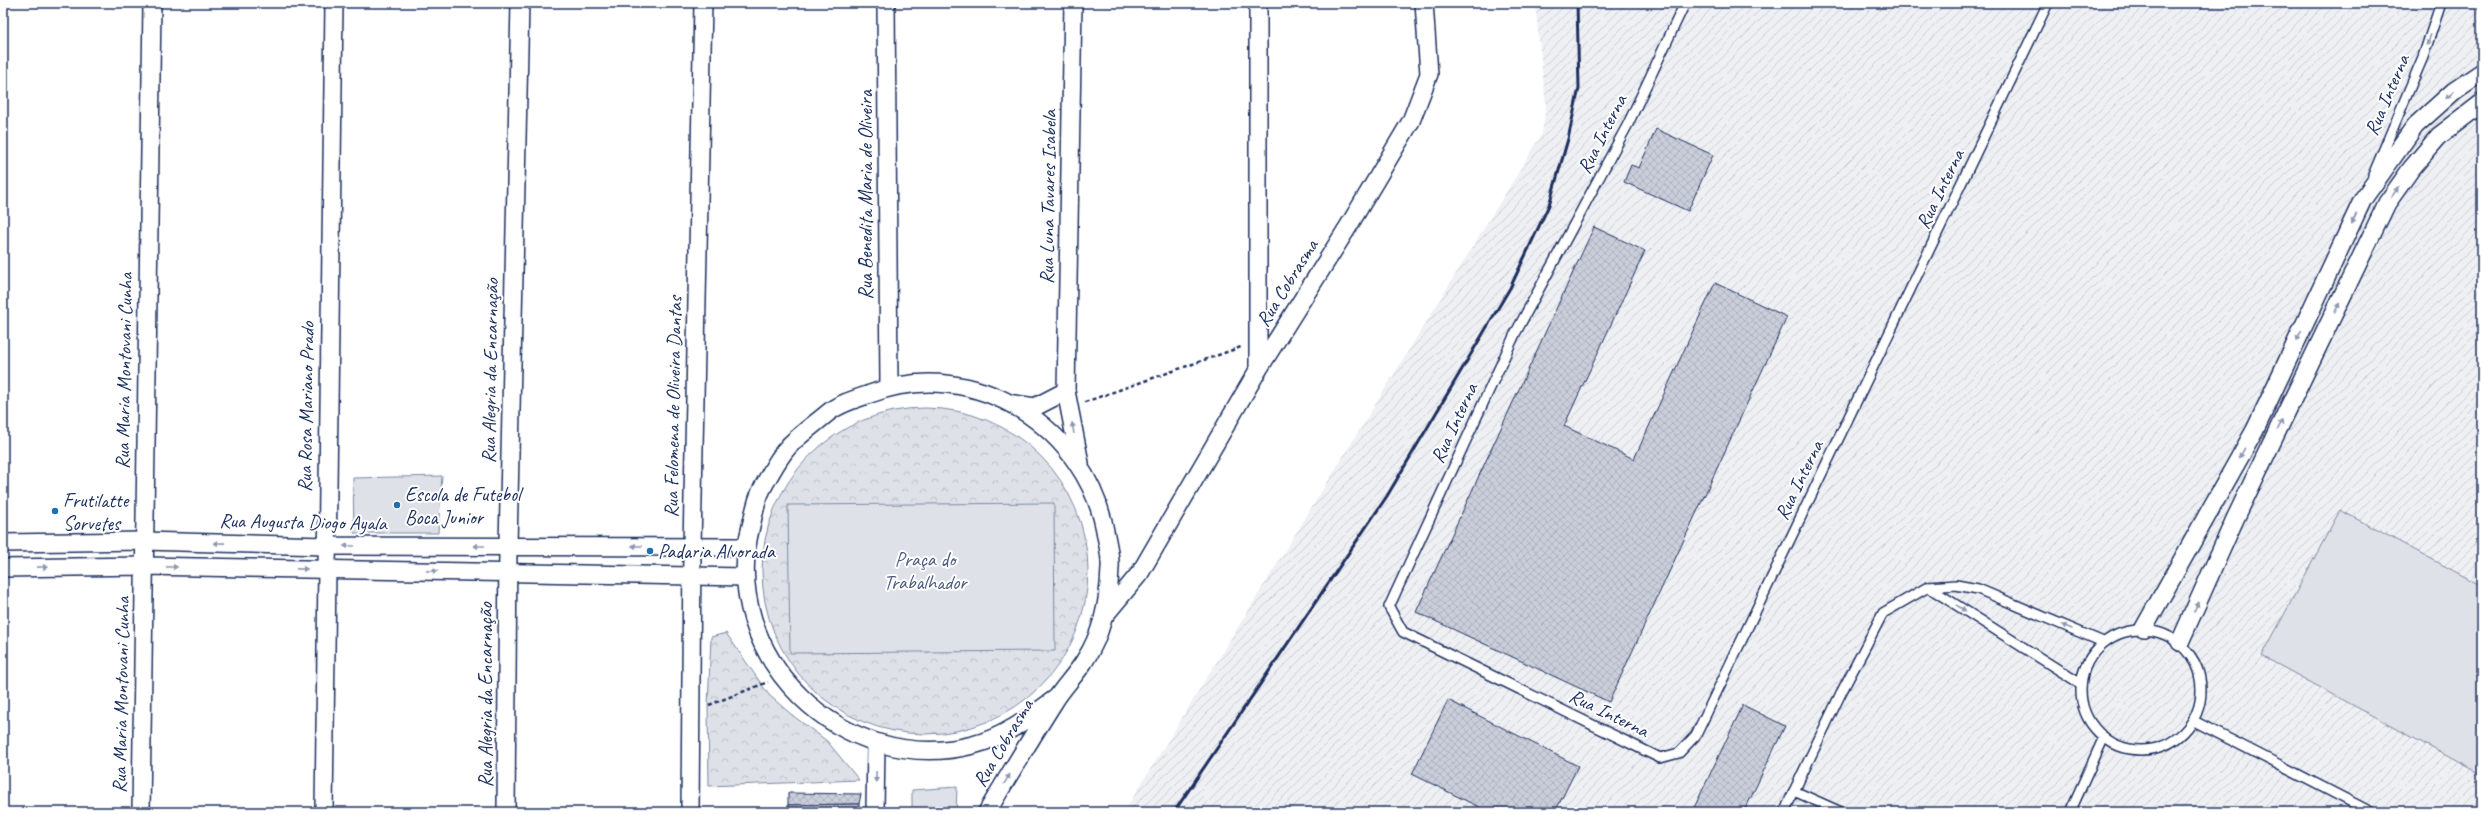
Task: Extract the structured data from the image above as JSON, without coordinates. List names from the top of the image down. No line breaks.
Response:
{"streets":{"street":["Rua Benedita Maria de Oliveira","Rua Luna Tavares Isabela","Rua Cobrasma","Rua Maria Montovani Cunha","Rua Alegria da Encarnação","Rua Rosa Mariano Prado","Rua Felomena de Oliveira Dantas","Rua Augusta Diogo Ayala"],"lane":["Rua Interna"]},"crossings":[["Rua Maria Montovani Cunha","Rua Augusta Diogo Ayala"],["Rua Alegria da Encarnação","Rua Augusta Diogo Ayala"],["Rua Rosa Mariano Prado","Rua Augusta Diogo Ayala"],["Rua Felomena de Oliveira Dantas","Rua Augusta Diogo Ayala"]],"parks":["Praça do Trabalhador"],"places":["Escola de Futebol Boca Junior","Frutilatte Sorvetes","Padaria Alvorada"]}
